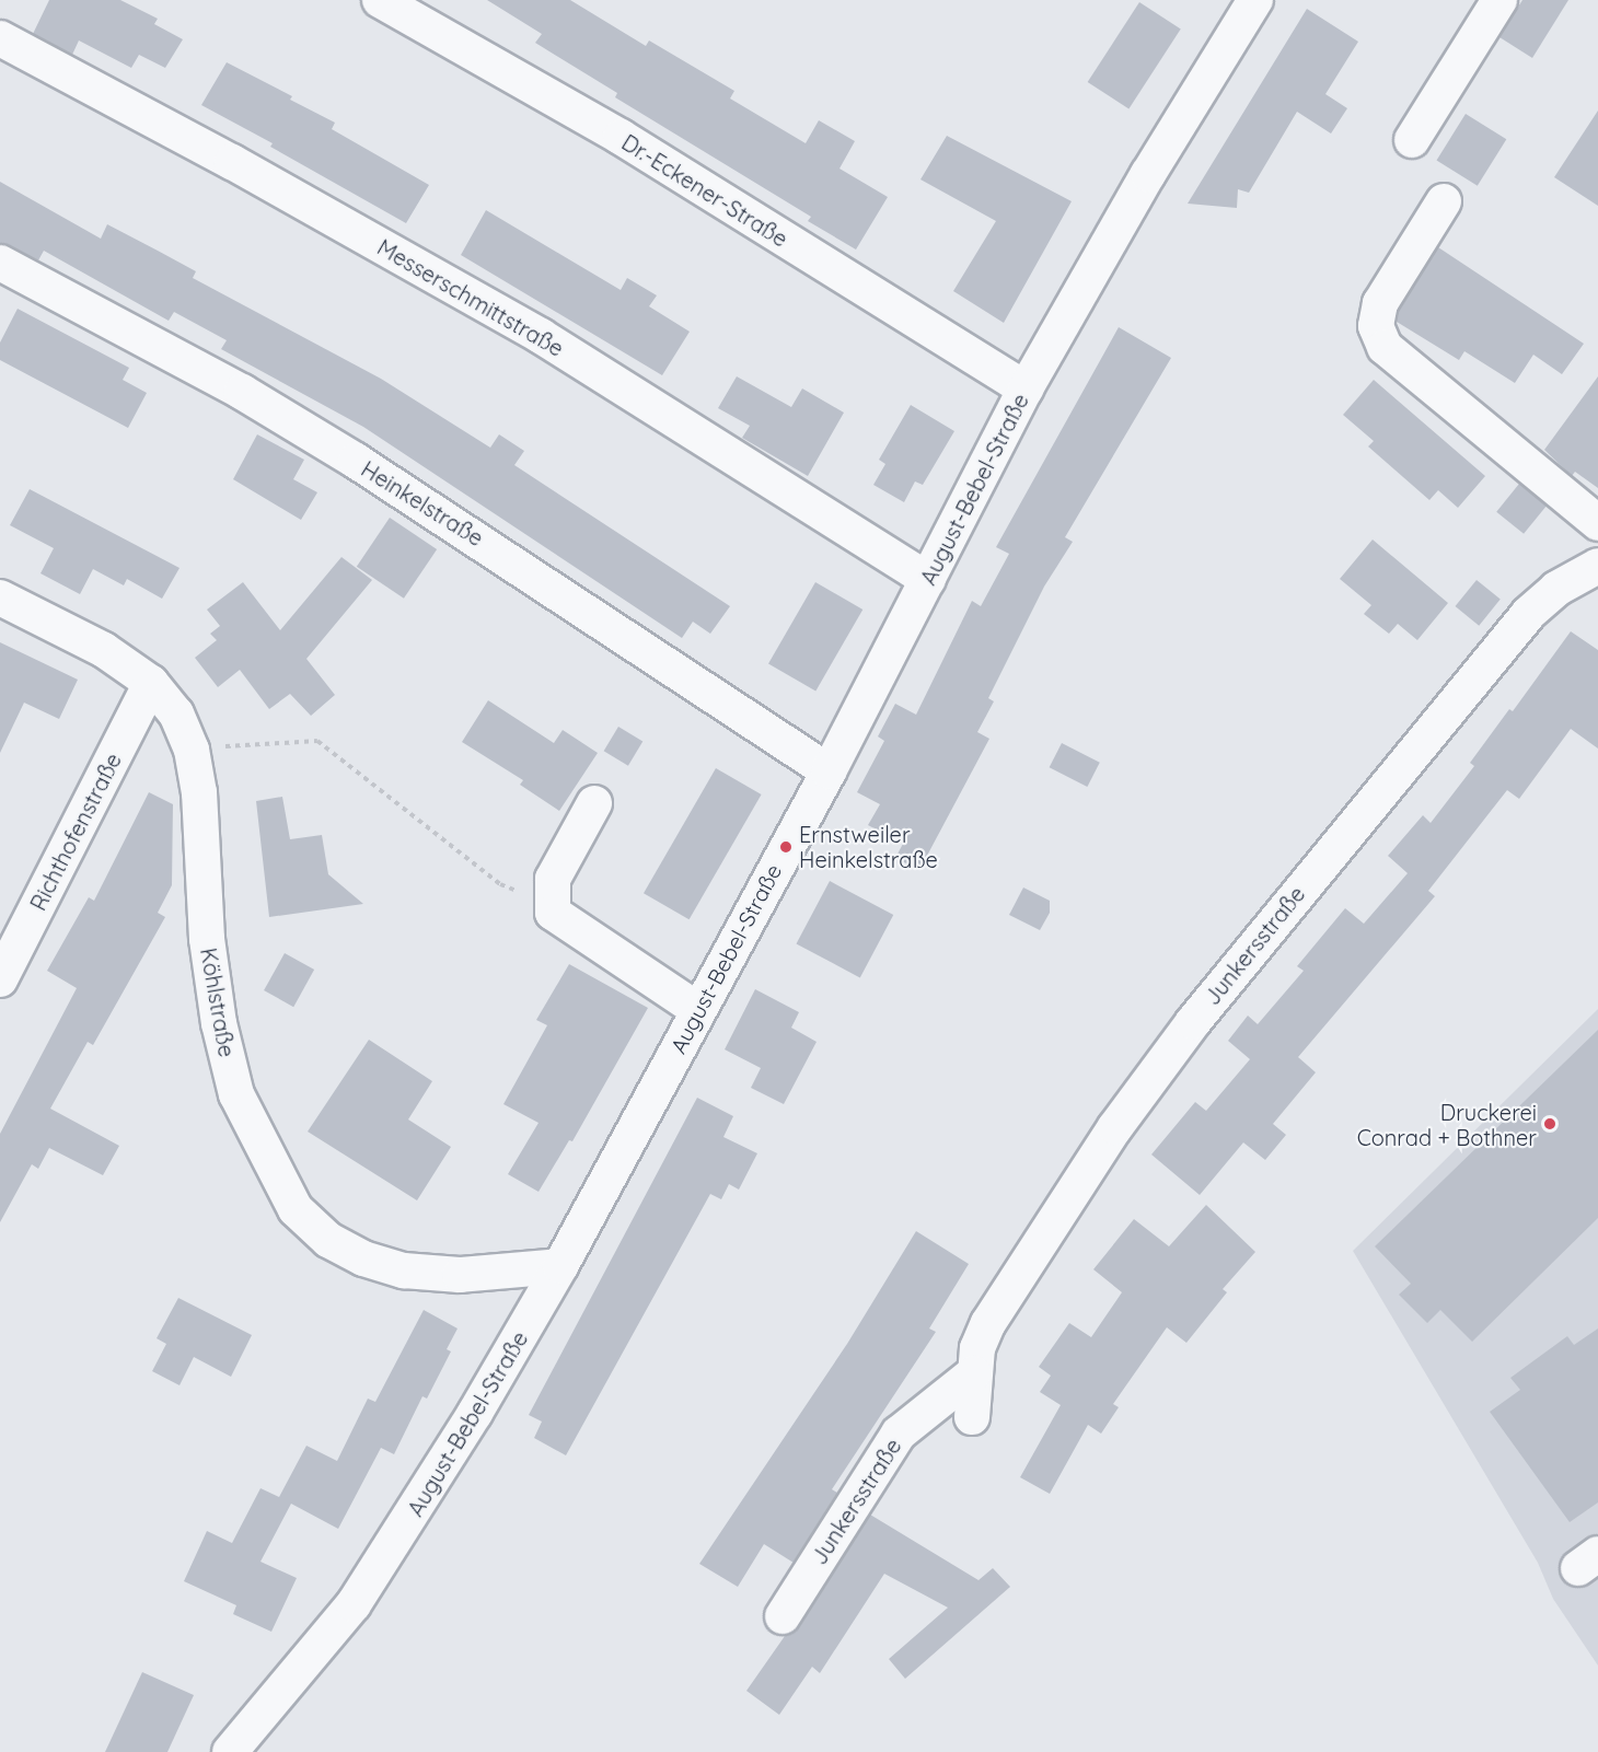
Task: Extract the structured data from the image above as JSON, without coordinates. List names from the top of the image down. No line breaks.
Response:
{"streets":{"street":["Dr.-Eckener-Straße","Messerschmittstraße","August-Bebel-Straße","Heinkelstraße","Richthofenstraße","Junkersstraße","Köhlstraße"]},"crossings":[["Dr.-Eckener-Straße","August-Bebel-Straße"],["Messerschmittstraße","August-Bebel-Straße"],["August-Bebel-Straße","Heinkelstraße"],["August-Bebel-Straße","Köhlstraße"],["Richthofenstraße","Köhlstraße"]],"places":["Ernstweiler Heinkelstraße","Druckerei Conrad + Bothner"]}
